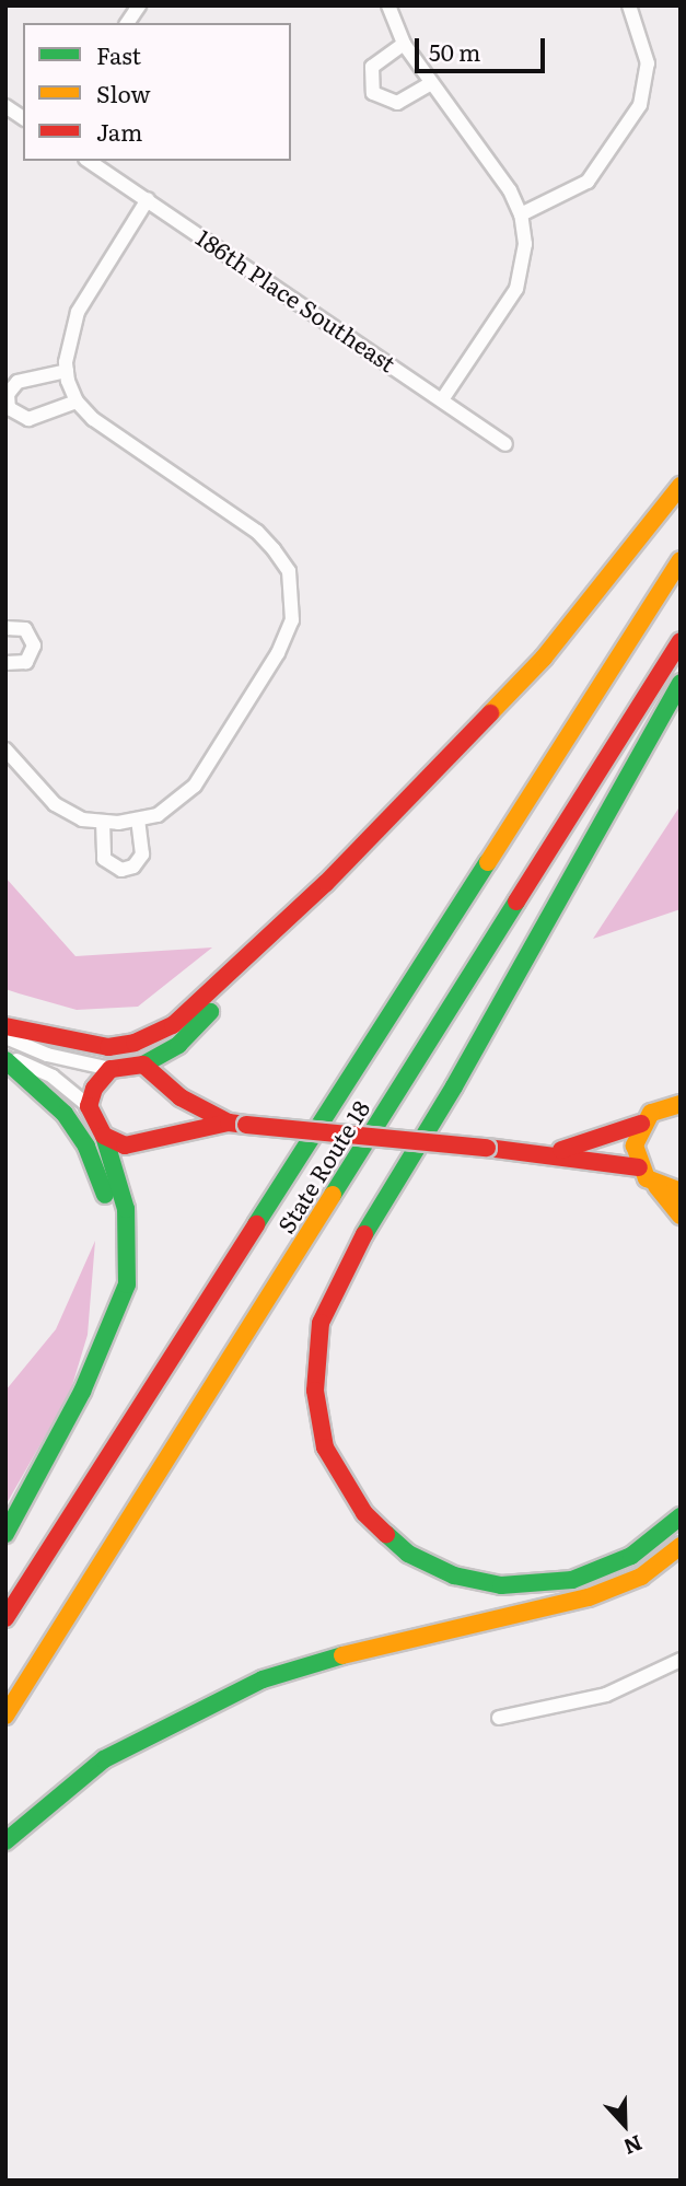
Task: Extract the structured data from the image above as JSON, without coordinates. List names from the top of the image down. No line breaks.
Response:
{"streets":{"main road":["State Route 18"],"street":["186th Place Southeast"]},"legend":["Fast","Slow","Jam"],"scale_bar":"50 m","north":"bottom"}
